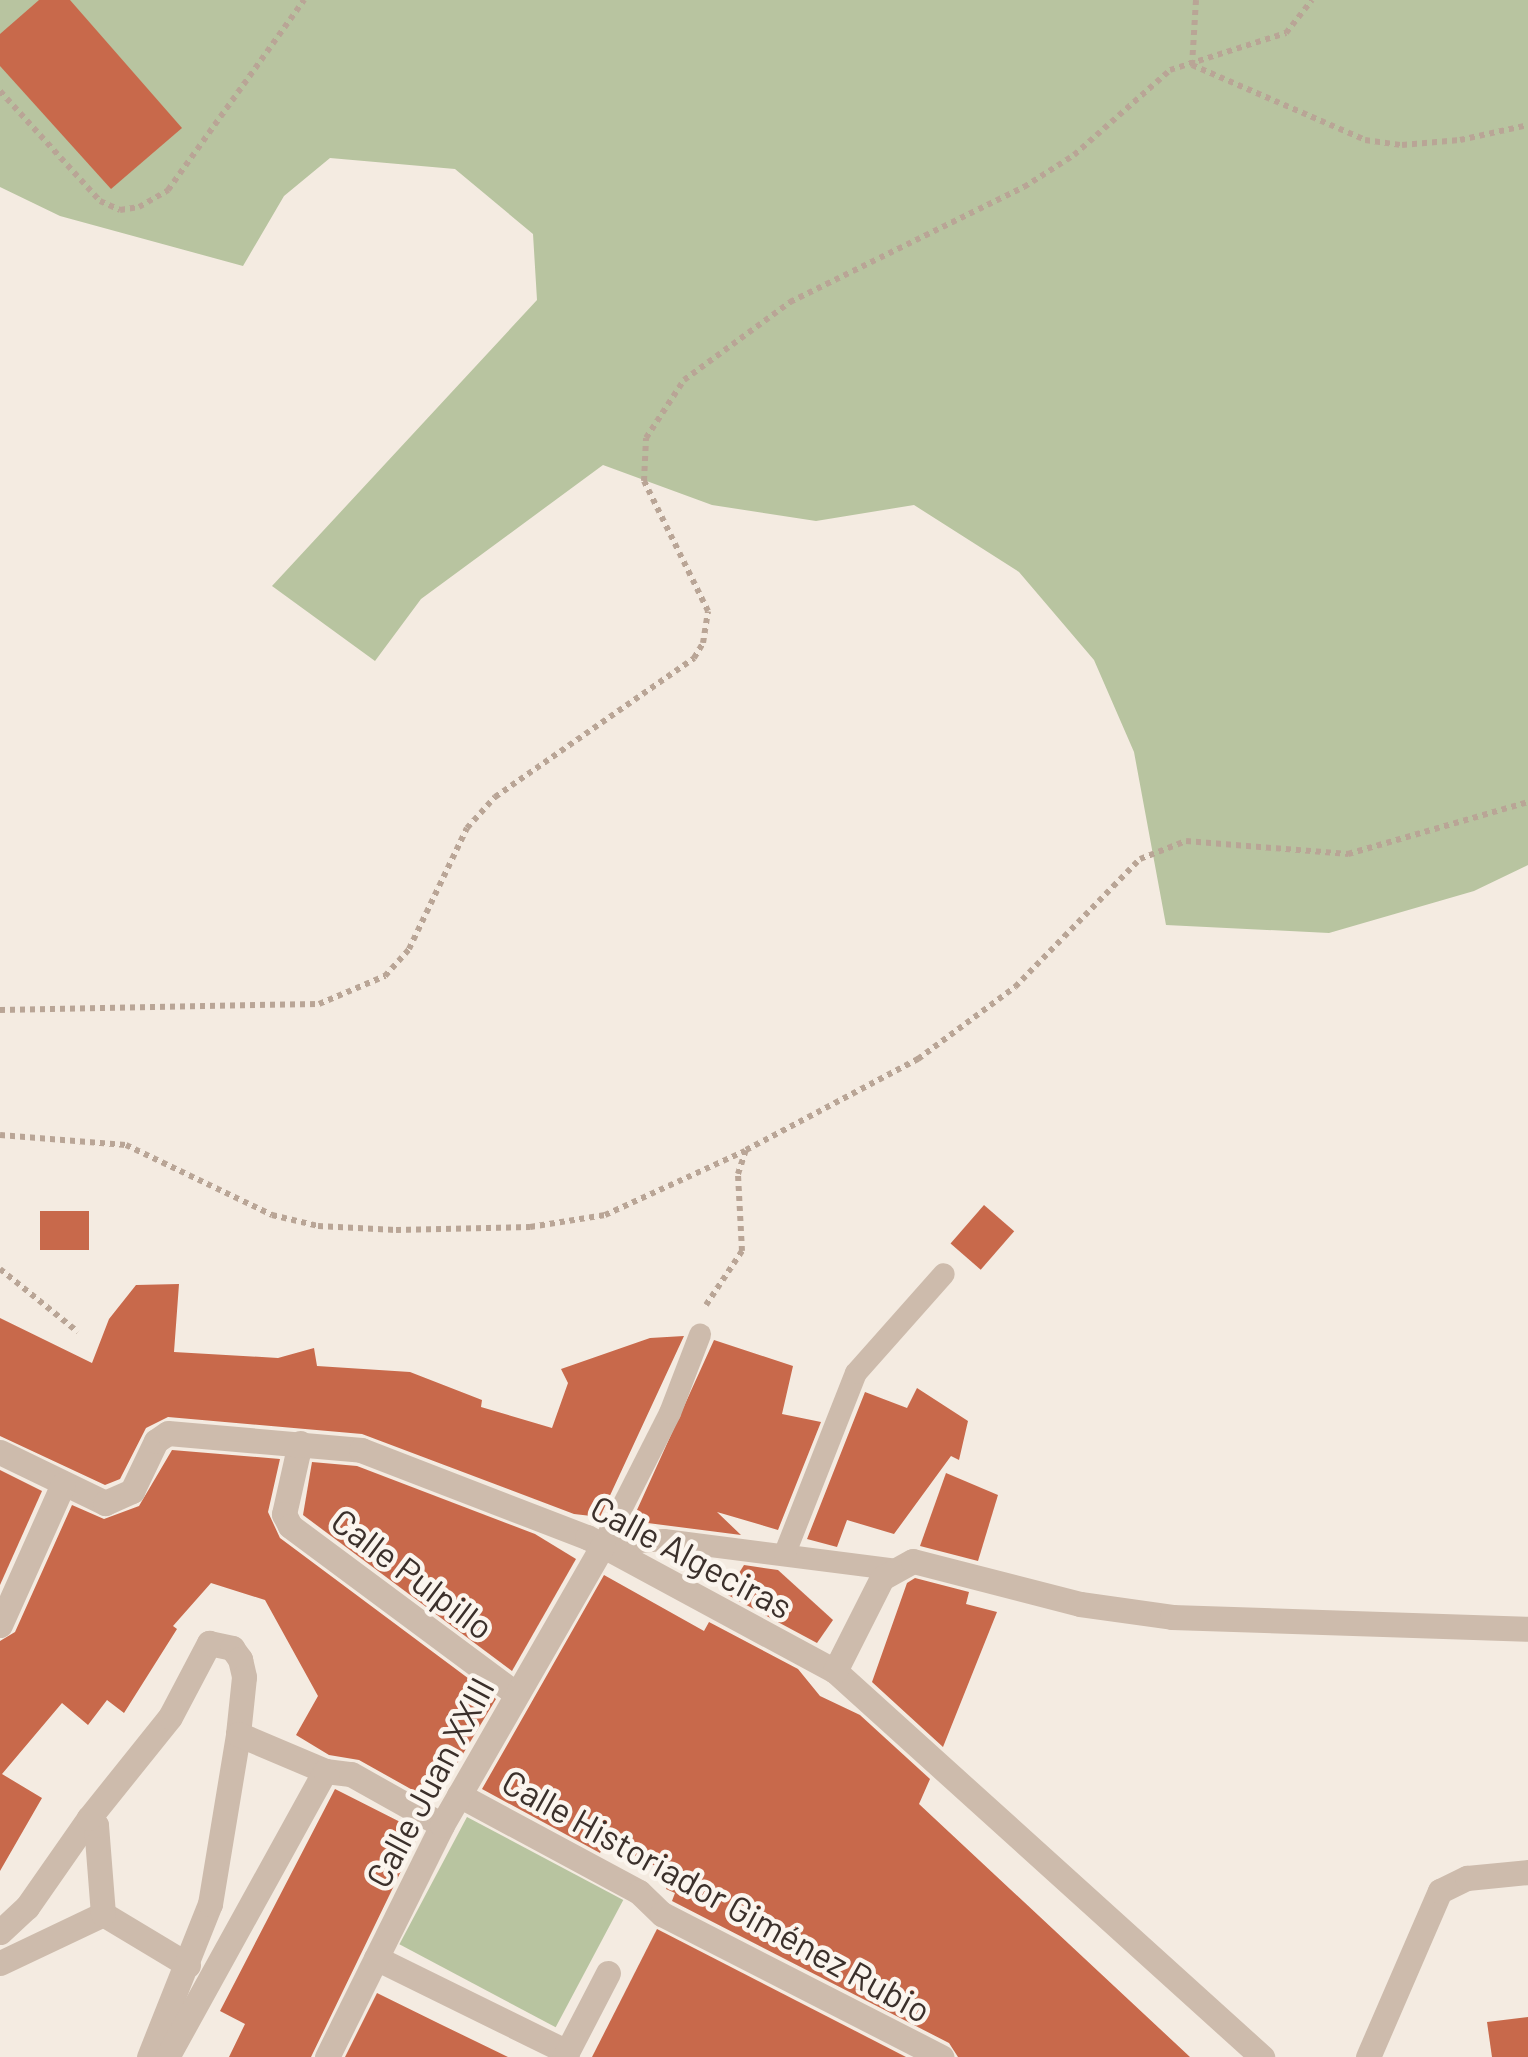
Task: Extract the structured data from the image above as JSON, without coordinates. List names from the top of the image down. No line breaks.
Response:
{"streets":{"street":["Calle Algeciras","Calle Pulpillo","Calle Juan XXIII","Calle Historiador Giménez Rubio"]},"crossings":[["Calle Algeciras","Calle Pulpillo"],["Calle Algeciras","Calle Juan XXIII"],["Calle Pulpillo","Calle Juan XXIII"],["Calle Juan XXIII","Calle Historiador Giménez Rubio"]]}
